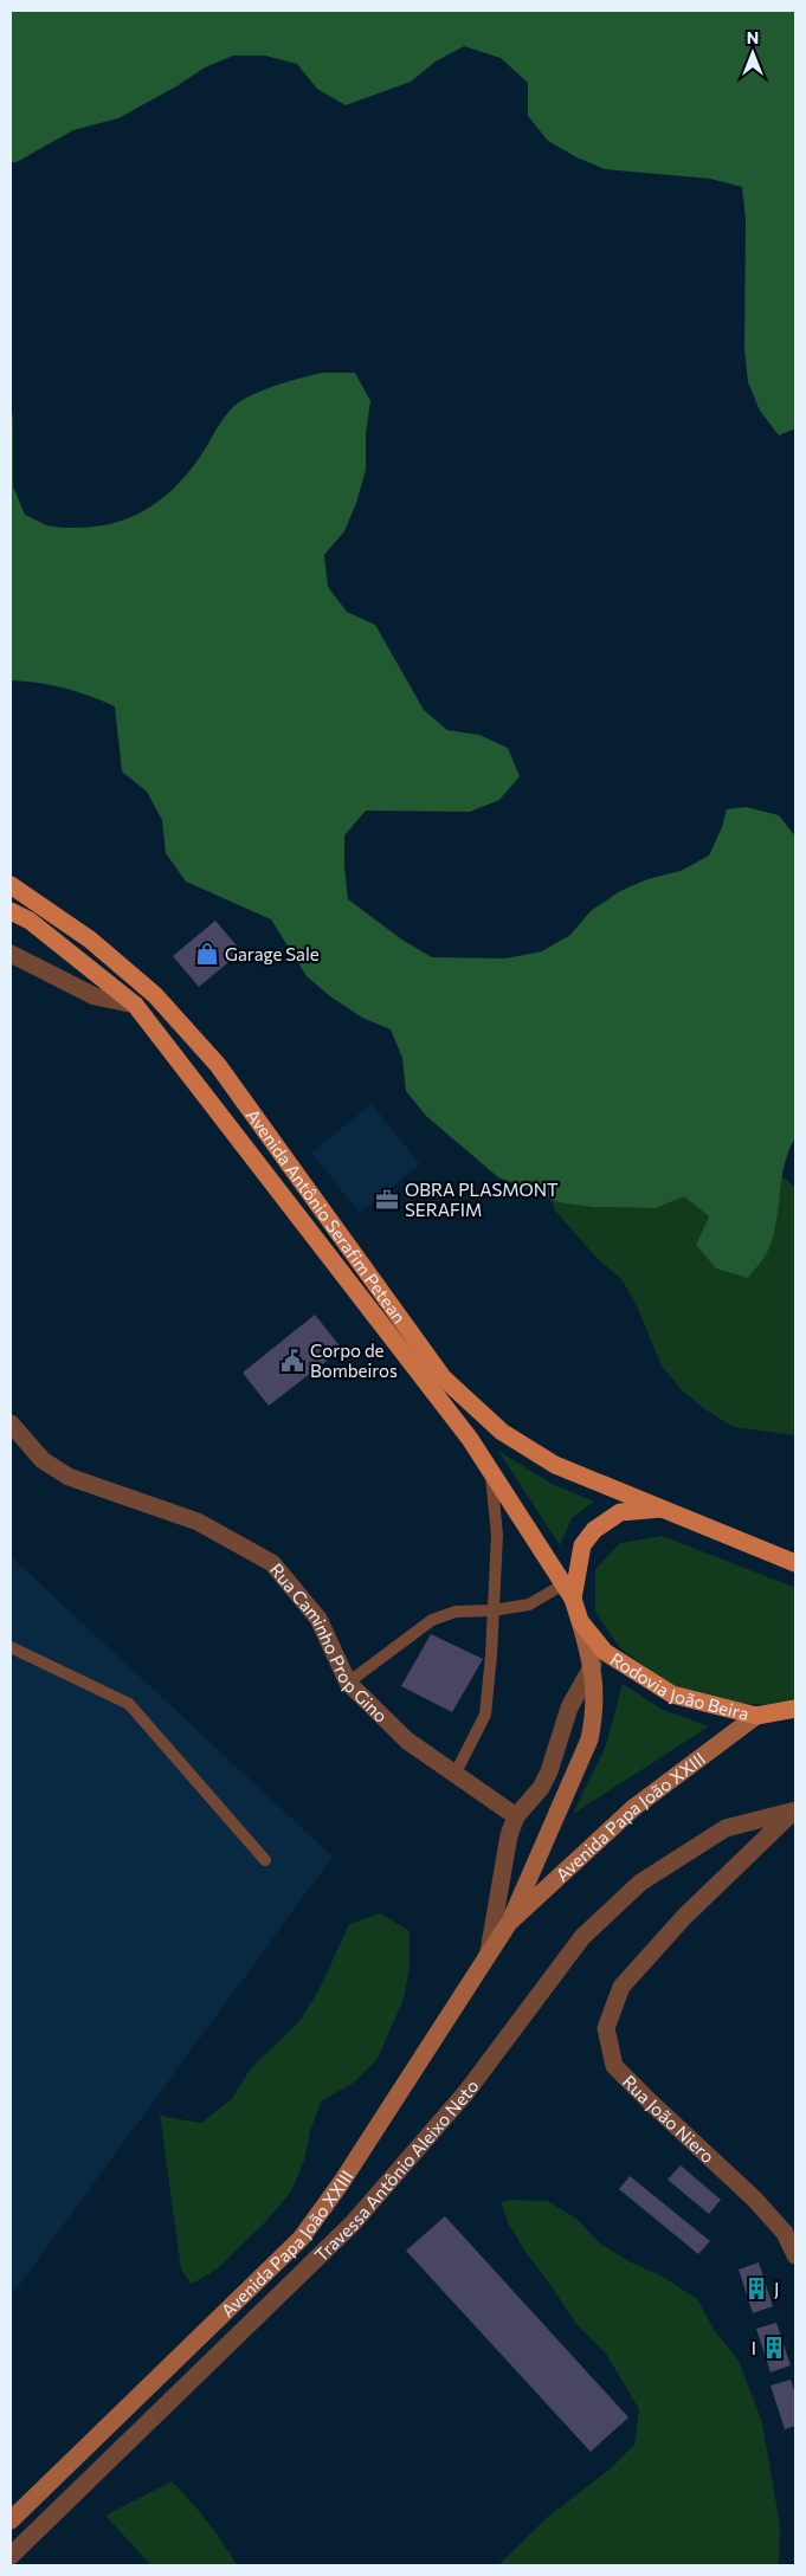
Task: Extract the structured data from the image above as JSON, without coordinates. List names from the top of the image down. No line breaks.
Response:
{"streets":{"main road":["Avenida Antônio Serafim Petean","Rodovia João Beira","Avenida Papa João XXIII"],"street":["Rua Caminho Prop Gino","Rua João Niero","Travessa Antônio Aleixo Neto"]},"crossings":[["Rodovia João Beira","Avenida Papa João XXIII"],["Rua João Niero","Travessa Antônio Aleixo Neto"]],"places":{"shop":["Garage Sale"],"office":["OBRA PLASMONT SERAFIM"],"public building":["Corpo de Bombeiros"],"building":["J","I"]},"north":"top"}
